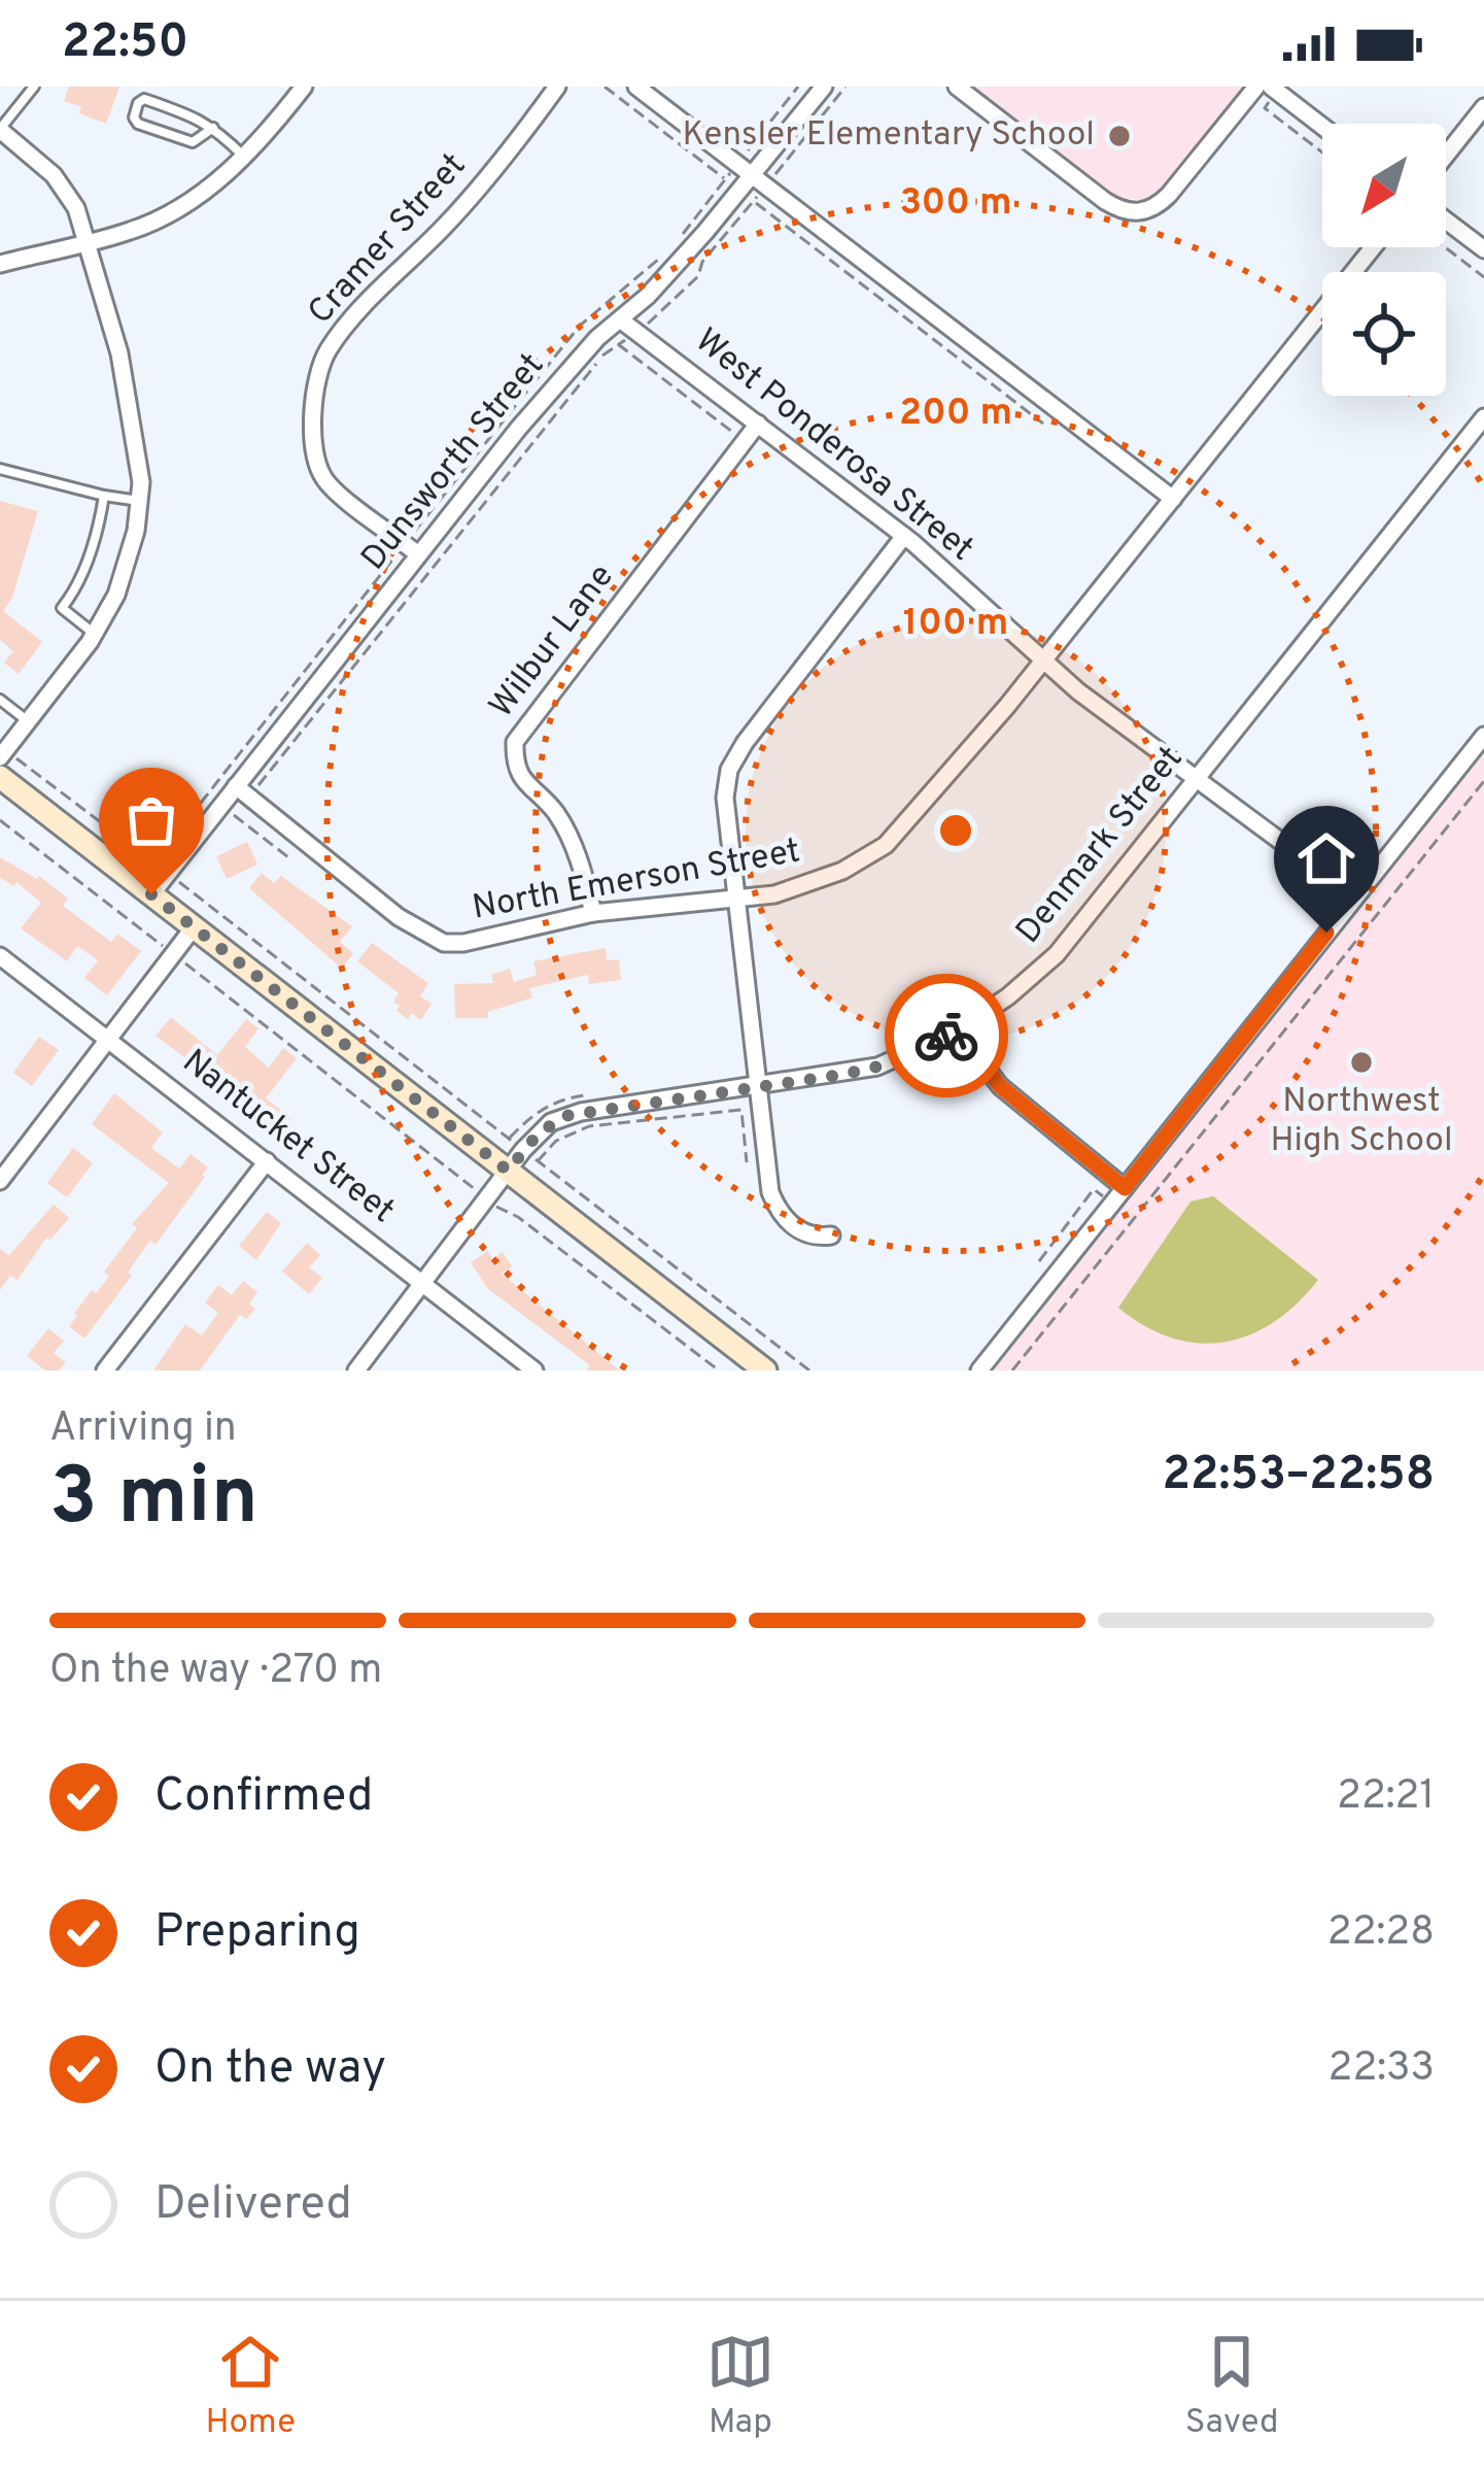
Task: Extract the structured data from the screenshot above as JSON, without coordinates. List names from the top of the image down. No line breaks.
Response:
{"streets":{"street":["Cramer Street","West Ponderosa Street","Dunsworth Street","Wilbur Lane","Denmark Street","North Emerson Street","Nantucket Street"]},"crossings":[["Cramer Street","Dunsworth Street"],["West Ponderosa Street","Dunsworth Street"],["West Ponderosa Street","Wilbur Lane"],["West Ponderosa Street","Denmark Street"],["West Ponderosa Street","North Emerson Street"],["Dunsworth Street","North Emerson Street"],["Wilbur Lane","North Emerson Street"],["Denmark Street","Nantucket Street"]],"places":["Kensler Elementary School","Northwest High School"],"north":"bottom left","page":{"status":"22:50","heading":["3 min","Arriving in","22:53–22:58"],"bar":"On the way · 270 m","list":[["Confirmed","22:21"],["Preparing","22:28"],["On the way","22:33"],"Delivered"],"tabs":["Home","Map","Saved"]},"rings":["300 m","200 m","100 m"]}
